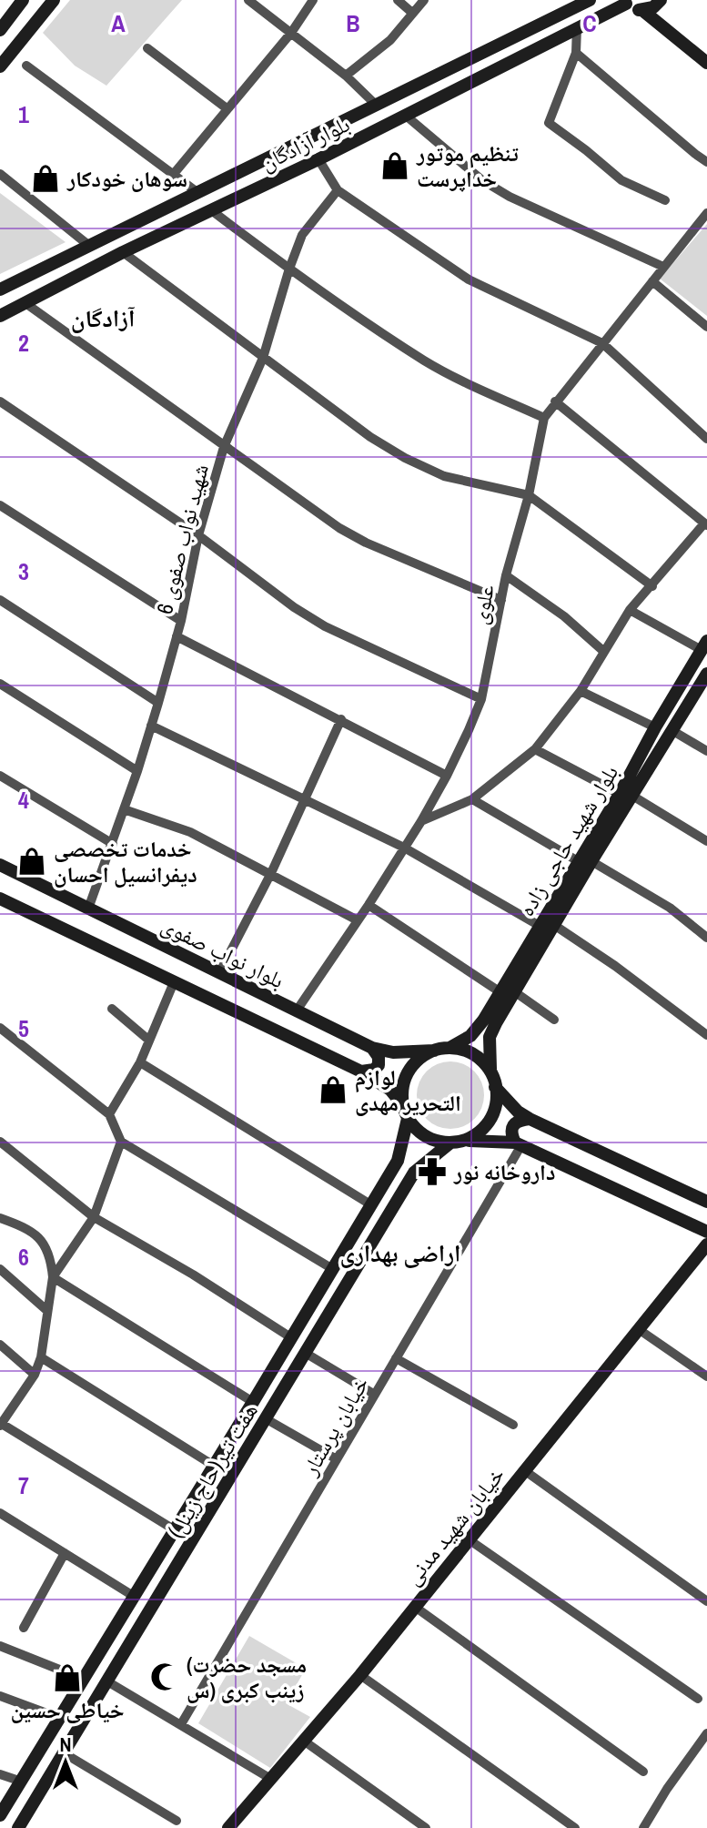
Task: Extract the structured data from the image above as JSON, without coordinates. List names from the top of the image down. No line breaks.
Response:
{"streets":{"main road":["بلوار آزادگان","بلوار شهید حاجی زاده","بلوار نواب صفوی","هفت تیر(حاج زینل)","خیابان شهید مدنی"],"street":["شهید نواب صفوی 6","علوی","خیابان پرستار"]},"crossings":[["شهید نواب صفوی 6","بلوار نواب صفوی"],["علوی","بلوار نواب صفوی"],["بلوار شهید حاجی زاده","بلوار نواب صفوی"],["بلوار شهید حاجی زاده","هفت تیر(حاج زینل)"],["بلوار نواب صفوی","هفت تیر(حاج زینل)"]],"districts":["آزادگان","اراضی بهداری"],"places":{"shop":["تنظیم موتور خداپرست","سوهان خودکار","خدمات تخصصی دیفرانسیل احسان","لوازم التحریر مهدی","خیاطی حسین"],"pharmacy":["داروخانه نور"],"mosque":["(مسجد حضرت زینب کبری (س"]},"north":"top","grid":{"columns":["A","B","C"],"rows":["1","2","3","4","5","6","7"]}}
